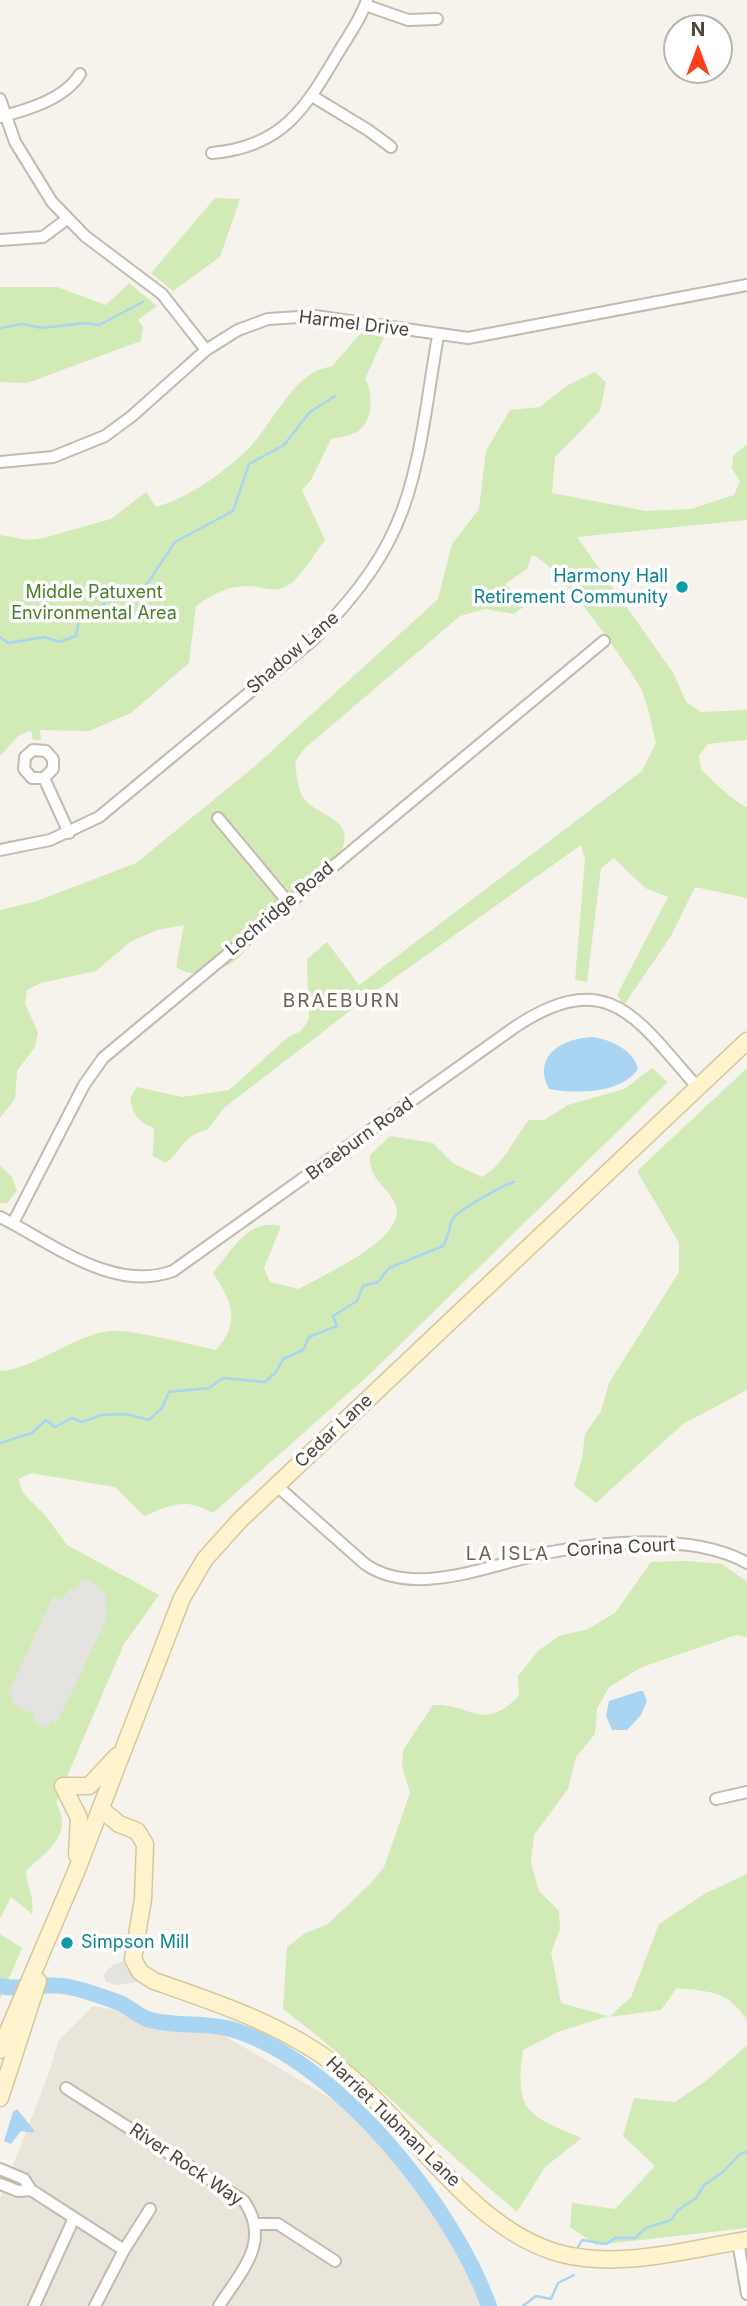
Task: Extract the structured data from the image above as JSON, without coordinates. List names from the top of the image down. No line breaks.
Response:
{"streets":{"main road":["Cedar Lane","Harriet Tubman Lane"],"street":["Harmel Drive","Shadow Lane","Lochridge Road","Braeburn Road","Corina Court","River Rock Way"]},"crossings":[["Harmel Drive","Shadow Lane"],["Lochridge Road","Braeburn Road"],["Braeburn Road","Cedar Lane"],["Cedar Lane","Corina Court"],["Cedar Lane","Harriet Tubman Lane"]],"districts":["BRAEBURN","LA ISLA"],"parks":["Middle Patuxent Environmental Area"],"places":["Harmony Hall Retirement Community","Simpson Mill"],"north":"top"}
